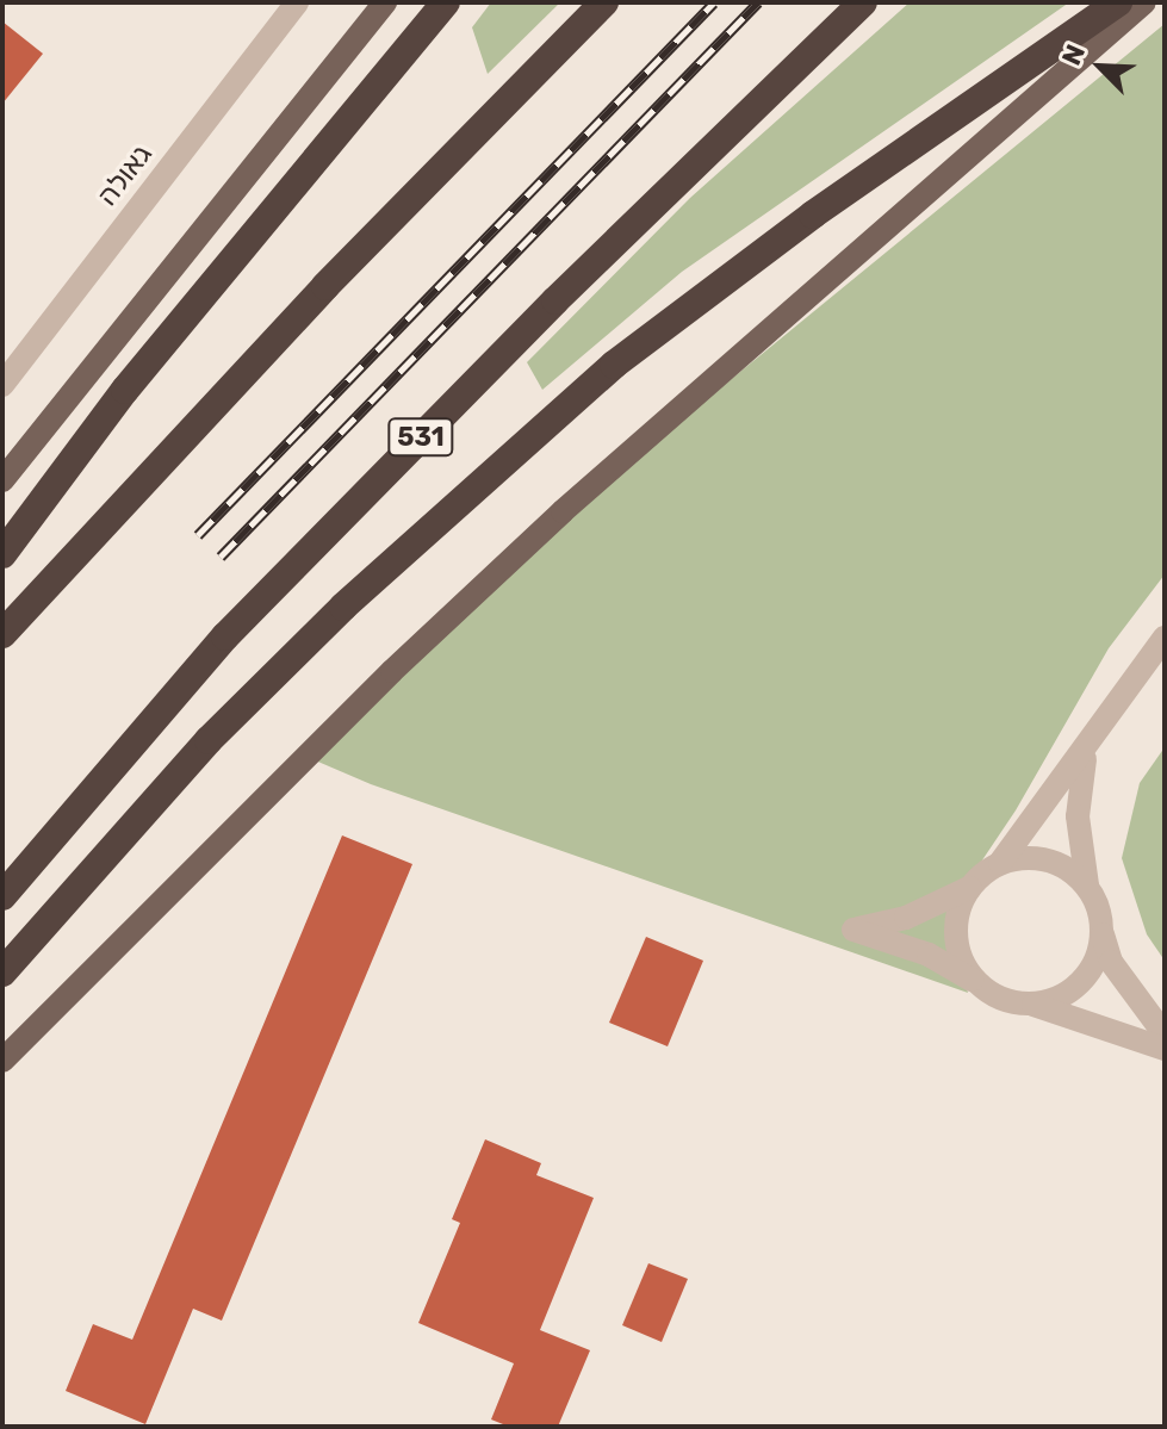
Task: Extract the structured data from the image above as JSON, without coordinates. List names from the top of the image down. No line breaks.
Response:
{"streets":{"highway":["531"],"street":["גאולה"]},"north":"top left"}
